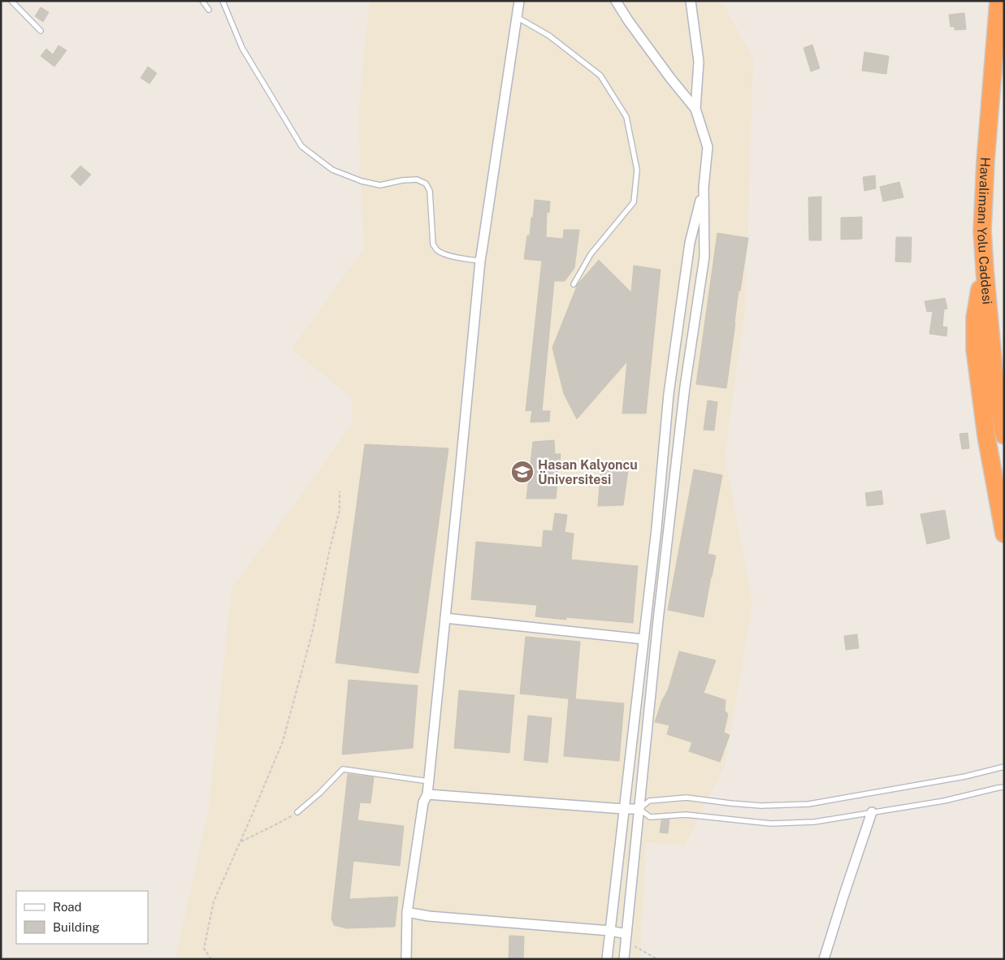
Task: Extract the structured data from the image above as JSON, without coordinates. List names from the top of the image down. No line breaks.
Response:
{"streets":{"highway":["Havalimanı Yolu Caddesi"]},"places":{"school or university":["Hasan Kalyoncu Üniversitesi"]},"legend":["Road","Building"]}
